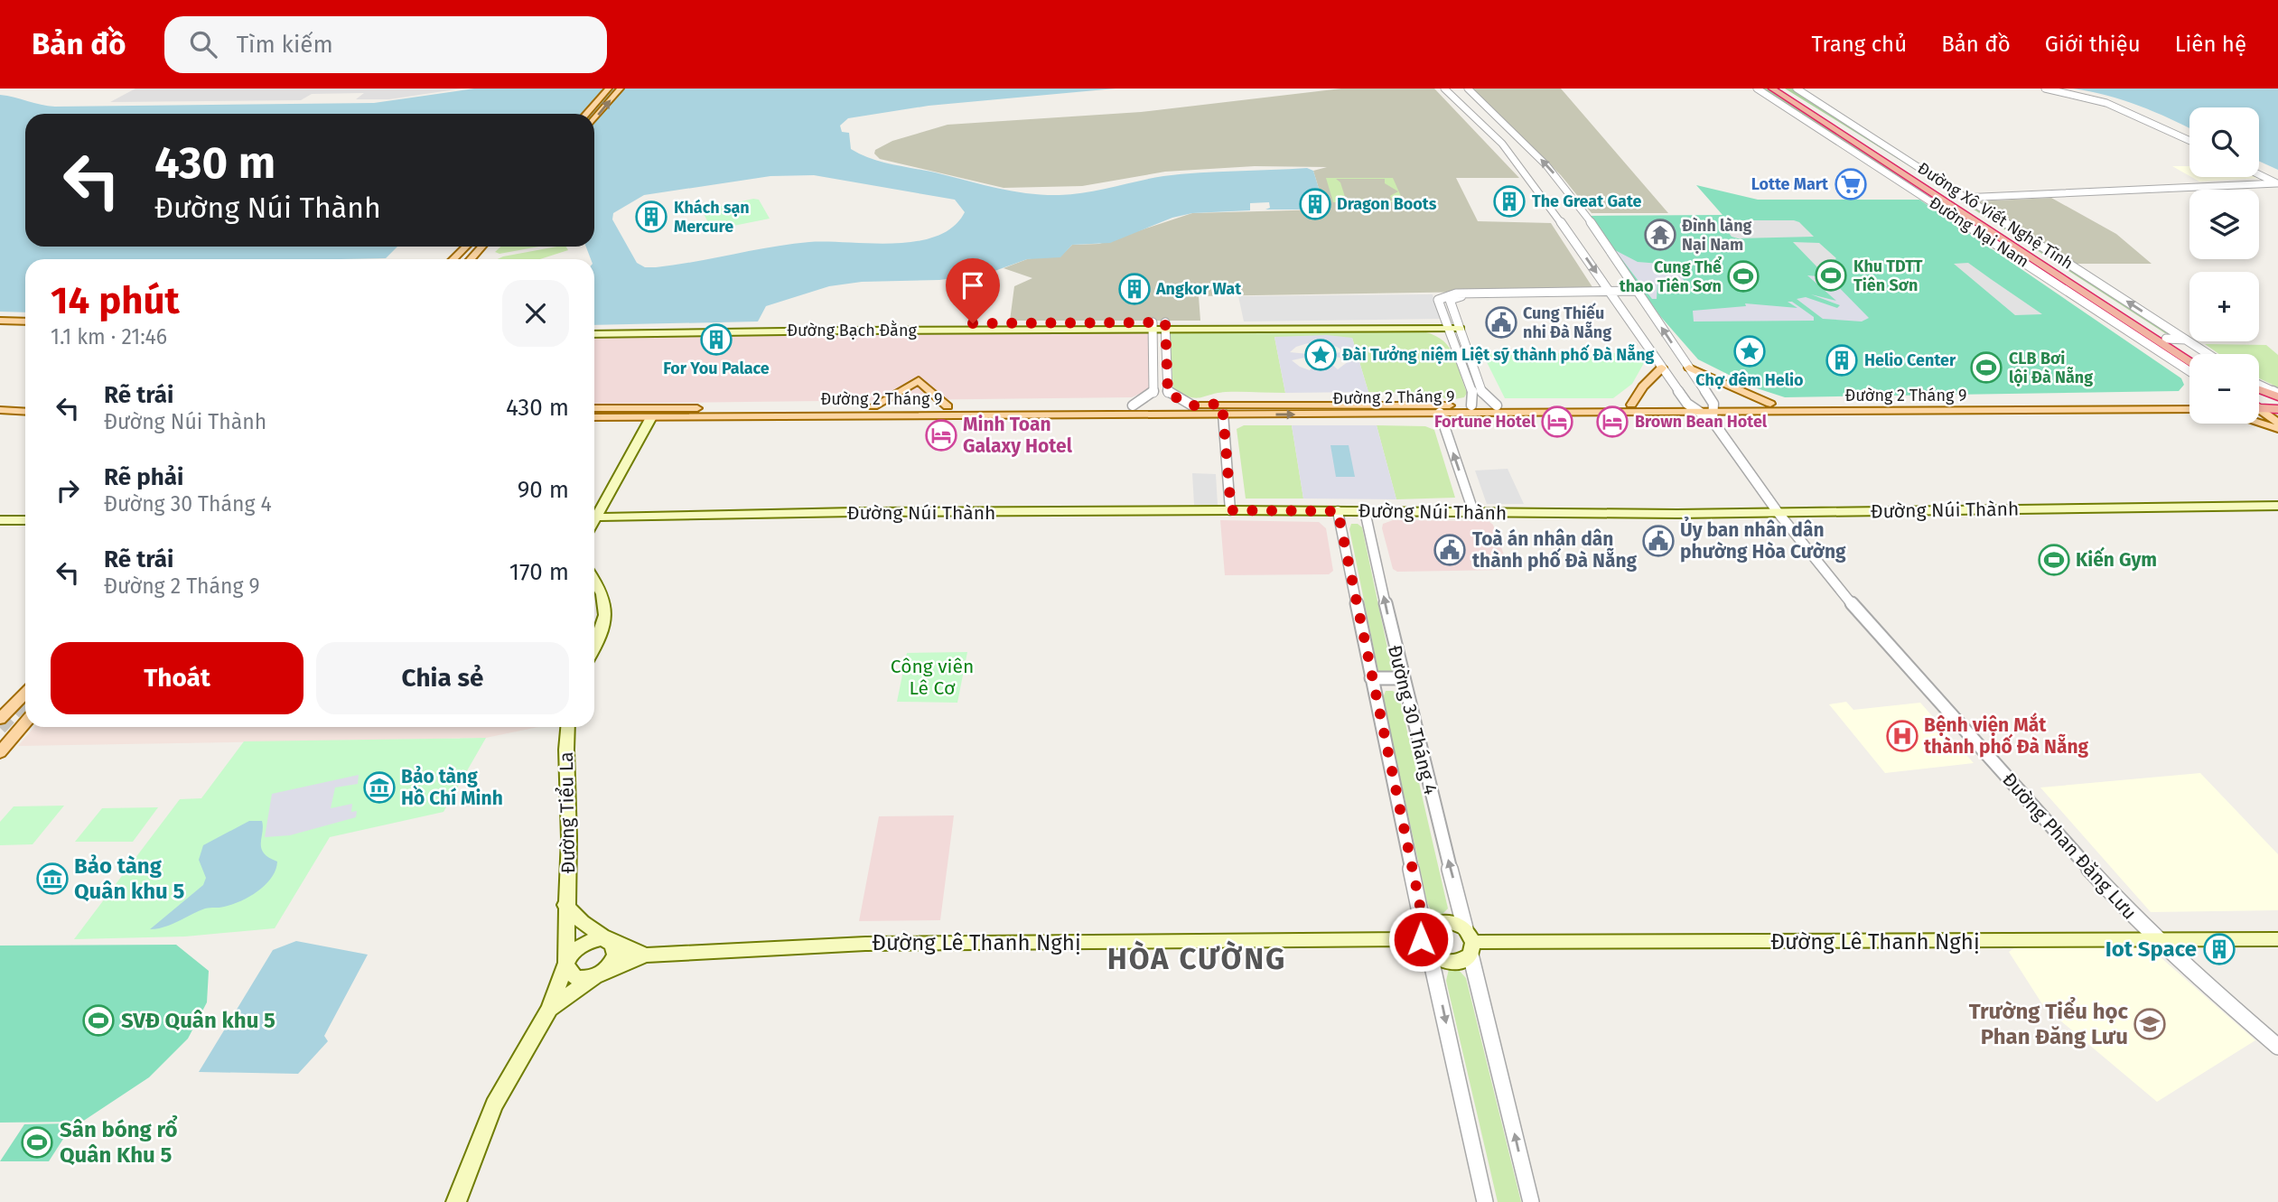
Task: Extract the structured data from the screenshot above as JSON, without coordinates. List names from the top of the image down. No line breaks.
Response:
{"streets":{"highway":["Đường Xô Viết Nghệ Tĩnh"],"main road":["Đường Bạch Đằng","Đường 2 Tháng 9","Đường Núi Thành","Đường Tiểu La","Đường Lê Thanh Nghị"],"street":["Đường Nại Nam","Đường 30 Tháng 4","Đường Phan Đăng Lưu"]},"crossings":[["Đường 2 Tháng 9","Đường Phan Đăng Lưu"],["Đường Núi Thành","Đường 30 Tháng 4"],["Đường Núi Thành","Đường Phan Đăng Lưu"],["Đường 30 Tháng 4","Đường Lê Thanh Nghị"],["Đường Tiểu La","Đường Lê Thanh Nghị"],["Đường Phan Đăng Lưu","Đường Lê Thanh Nghị"]],"districts":["HÒA CƯỜNG"],"parks":["Công viên Lê Cơ"],"places":{"supermarket":["Lotte Mart"],"building":["The Great Gate","Dragon Boots","Khách sạn Mercure","Angkor Wat","For You Palace","Helio Center","Iot Space"],"temple":["Đình làng Nại Nam"],"sports":["Khu TDTT Tiên Sơn","Cung Thể thao Tiên Sơn","CLB Bơi lội Đà Nẵng","Kiến Gym","SVĐ Quân khu 5","Sân bóng rổ Quân Khu 5"],"public building":["Cung Thiếu nhi Đà Nẵng","Ủy ban nhân dân phường Hòa Cường","Toà án nhân dân thành phố Đà Nẵng"],"place":["Chợ đêm Helio","Đài Tưởng niệm Liệt sỹ thành phố Đà Nẵng"],"hotel":["Fortune Hotel","Brown Bean Hotel","Minh Toan Galaxy Hotel"],"hospital":["Bệnh viện Mắt thành phố Đà Nẵng"],"museum":["Bảo tàng Hồ Chí Minh","Bảo tàng Quân khu 5"],"school or university":["Trường Tiểu học Phan Đăng Lưu"]},"page":{"header":"Bản đồ","search":"Tìm kiếm","nav":["Trang chủ","Bản đồ","Giới thiệu","Liên hệ"],"map_buttons":["+","−"],"turn":["430 m","Đường Núi Thành"],"heading":["14 phút","1.1 km · 21:46"],"list":[{"name":"Rẽ trái","note":"Đường Núi Thành","value":"430 m"},{"name":"Rẽ phải","note":"Đường 30 Tháng 4","value":"90 m"},{"name":"Rẽ trái","note":"Đường 2 Tháng 9","value":"170 m"}],"buttons":["Thoát","Chia sẻ"]}}
